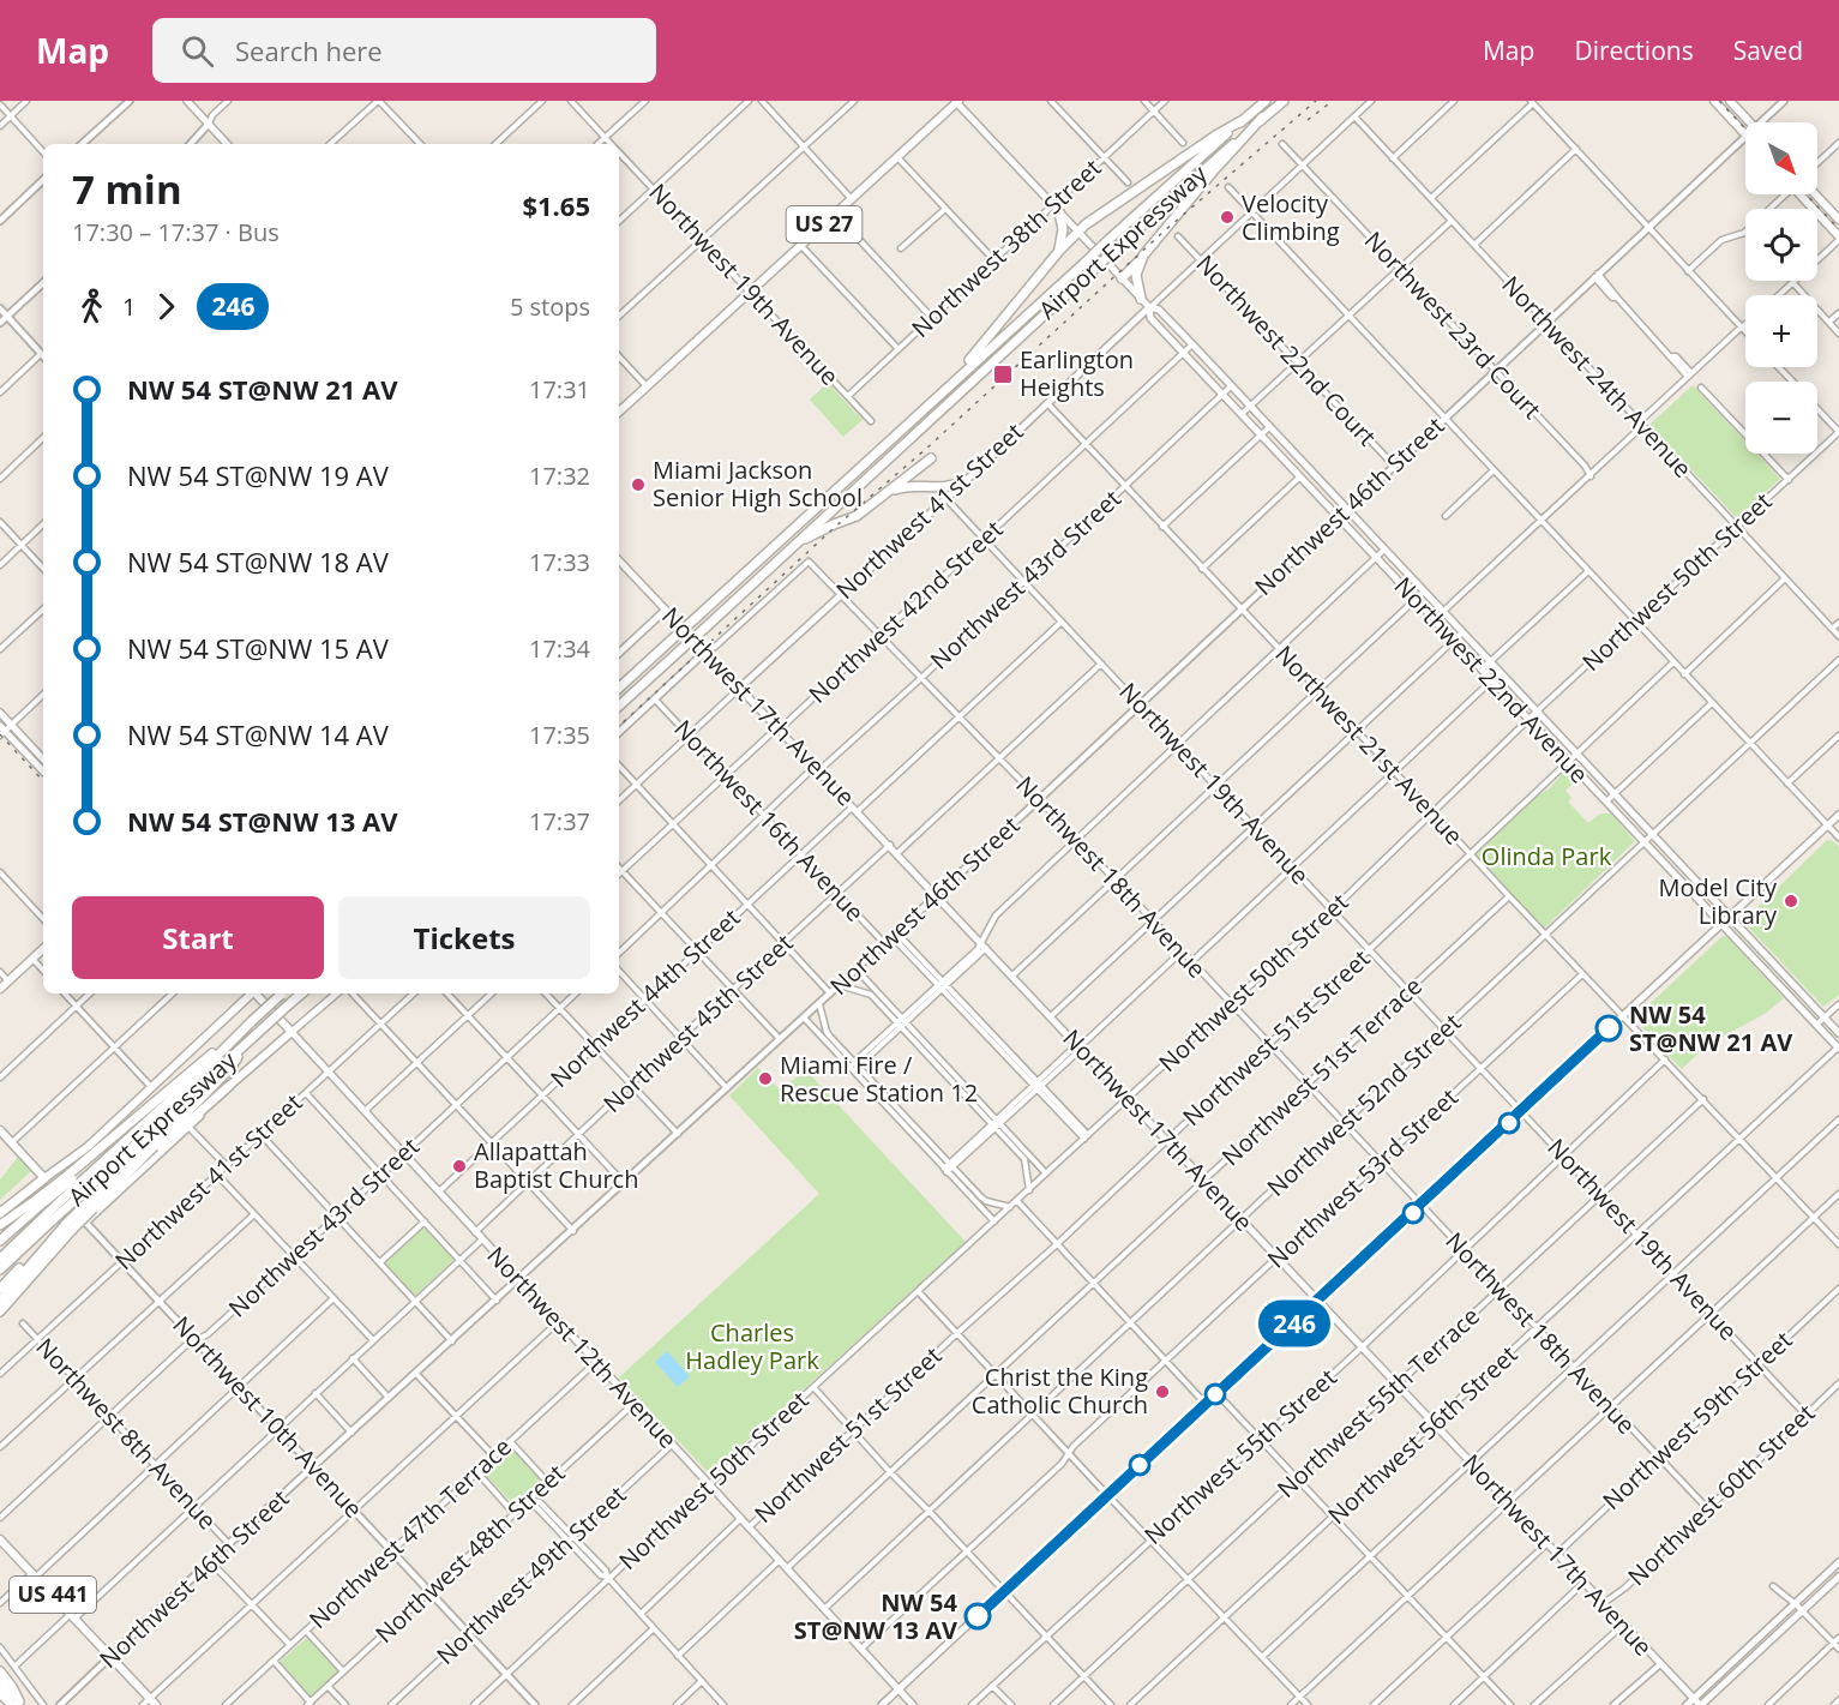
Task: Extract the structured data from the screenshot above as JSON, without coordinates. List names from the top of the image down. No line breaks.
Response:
{"streets":{"highway":["Airport Expressway"],"main road":["US 27","Northwest 41st Street","Northwest 22nd Avenue","Northwest 17th Avenue","Northwest 12th Avenue","Northwest 10th Avenue","US 441"],"street":["Northwest 38th Street","Northwest 19th Avenue","Northwest 23rd Court","Northwest 22nd Court","Northwest 24th Avenue","Northwest 46th Street","Northwest 43rd Street","Northwest 50th Street","Northwest 42nd Street","Northwest 21st Avenue","Northwest 16th Avenue","Northwest 18th Avenue","Northwest 44th Street","Northwest 45th Street","Northwest 51st Street","Northwest 51st Terrace","Northwest 52nd Street","Northwest 53rd Street","Northwest 55th Terrace","Northwest 59th Street","Northwest 8th Avenue","Northwest 56th Street","Northwest 55th Street","Northwest 60th Street","Northwest 47th Terrace","Northwest 48th Street","Northwest 49th Street"]},"crossings":[["US 27","Northwest 19th Avenue"],["US 27","Northwest 22nd Avenue"],["Northwest 38th Street","Northwest 19th Avenue"],["Northwest 38th Street","Northwest 22nd Avenue"],["Northwest 19th Avenue","Northwest 46th Street"],["Northwest 19th Avenue","Northwest 41st Street"],["Northwest 19th Avenue","Northwest 43rd Street"],["Northwest 19th Avenue","Northwest 50th Street"],["Northwest 19th Avenue","Northwest 42nd Street"],["Northwest 19th Avenue","Northwest 44th Street"],["Northwest 19th Avenue","Northwest 51st Street"],["Northwest 19th Avenue","Northwest 51st Terrace"],["Northwest 19th Avenue","Northwest 52nd Street"],["Northwest 19th Avenue","Northwest 53rd Street"],["Northwest 19th Avenue","Northwest 55th Terrace"],["Northwest 19th Avenue","Northwest 59th Street"],["Northwest 19th Avenue","Northwest 56th Street"],["Northwest 19th Avenue","Northwest 55th Street"],["Northwest 19th Avenue","Northwest 60th Street"],["Northwest 23rd Court","Northwest 46th Street"],["Northwest 23rd Court","Northwest 41st Street"],["Northwest 22nd Court","Northwest 46th Street"],["Northwest 22nd Court","Northwest 41st Street"],["Northwest 24th Avenue","Northwest 46th Street"],["Northwest 24th Avenue","Northwest 41st Street"],["Northwest 24th Avenue","Northwest 50th Street"],["Northwest 46th Street","Northwest 22nd Avenue"],["Northwest 46th Street","Northwest 17th Avenue"],["Northwest 46th Street","Northwest 21st Avenue"],["Northwest 46th Street","Northwest 16th Avenue"],["Northwest 46th Street","Northwest 18th Avenue"],["Northwest 46th Street","Northwest 12th Avenue"],["Northwest 46th Street","Northwest 10th Avenue"],["Northwest 46th Street","Northwest 8th Avenue"],["Northwest 46th Street","US 441"],["Northwest 41st Street","Northwest 22nd Avenue"],["Northwest 41st Street","Northwest 17th Avenue"],["Northwest 41st Street","Northwest 21st Avenue"],["Northwest 41st Street","Northwest 16th Avenue"],["Northwest 41st Street","Northwest 18th Avenue"],["Northwest 41st Street","Northwest 12th Avenue"],["Northwest 41st Street","Northwest 10th Avenue"],["Northwest 41st Street","Northwest 8th Avenue"],["Northwest 43rd Street","Northwest 22nd Avenue"],["Northwest 43rd Street","Northwest 17th Avenue"],["Northwest 43rd Street","Northwest 21st Avenue"],["Northwest 43rd Street","Northwest 16th Avenue"],["Northwest 43rd Street","Northwest 18th Avenue"],["Northwest 43rd Street","Northwest 12th Avenue"],["Northwest 43rd Street","Northwest 10th Avenue"],["Northwest 43rd Street","Northwest 8th Avenue"],["Northwest 50th Street","Northwest 22nd Avenue"],["Northwest 50th Street","Northwest 17th Avenue"],["Northwest 50th Street","Northwest 21st Avenue"],["Northwest 50th Street","Northwest 18th Avenue"],["Northwest 50th Street","Northwest 12th Avenue"],["Northwest 50th Street","Northwest 10th Avenue"],["Northwest 42nd Street","Northwest 22nd Avenue"],["Northwest 42nd Street","Northwest 17th Avenue"],["Northwest 42nd Street","Northwest 21st Avenue"],["Northwest 42nd Street","Northwest 16th Avenue"],["Northwest 42nd Street","Northwest 18th Avenue"],["Northwest 22nd Avenue","Northwest 51st Street"],["Northwest 22nd Avenue","Northwest 52nd Street"],["Northwest 22nd Avenue","Northwest 56th Street"],["Northwest 17th Avenue","Northwest 18th Avenue"],["Northwest 17th Avenue","Northwest 44th Street"],["Northwest 17th Avenue","Northwest 45th Street"],["Northwest 17th Avenue","Northwest 51st Street"],["Northwest 17th Avenue","Northwest 51st Terrace"],["Northwest 17th Avenue","Northwest 52nd Street"],["Northwest 17th Avenue","Northwest 53rd Street"],["Northwest 17th Avenue","Northwest 55th Terrace"],["Northwest 17th Avenue","Northwest 59th Street"],["Northwest 17th Avenue","Northwest 56th Street"],["Northwest 17th Avenue","Northwest 55th Street"],["Northwest 17th Avenue","Northwest 60th Street"],["Northwest 21st Avenue","Northwest 51st Street"],["Northwest 21st Avenue","Northwest 51st Terrace"],["Northwest 21st Avenue","Northwest 52nd Street"],["Northwest 21st Avenue","Northwest 53rd Street"],["Northwest 21st Avenue","Northwest 55th Terrace"],["Northwest 21st Avenue","Northwest 56th Street"],["Northwest 21st Avenue","Northwest 55th Street"],["Northwest 16th Avenue","Northwest 44th Street"],["Northwest 16th Avenue","Northwest 45th Street"],["Northwest 18th Avenue","Northwest 44th Street"],["Northwest 18th Avenue","Northwest 51st Street"],["Northwest 18th Avenue","Northwest 51st Terrace"],["Northwest 18th Avenue","Northwest 52nd Street"],["Northwest 18th Avenue","Northwest 53rd Street"],["Northwest 18th Avenue","Northwest 55th Terrace"],["Northwest 18th Avenue","Northwest 59th Street"],["Northwest 18th Avenue","Northwest 56th Street"],["Northwest 18th Avenue","Northwest 55th Street"],["Northwest 18th Avenue","Northwest 60th Street"],["Northwest 44th Street","Northwest 12th Avenue"],["Northwest 45th Street","Northwest 12th Avenue"],["Northwest 51st Street","Northwest 12th Avenue"],["Northwest 51st Terrace","Northwest 12th Avenue"],["Northwest 52nd Street","Northwest 12th Avenue"],["Northwest 53rd Street","Northwest 12th Avenue"],["Northwest 12th Avenue","Northwest 47th Terrace"],["Northwest 12th Avenue","Northwest 48th Street"],["Northwest 12th Avenue","Northwest 49th Street"],["Northwest 10th Avenue","Northwest 47th Terrace"],["Northwest 10th Avenue","Northwest 48th Street"],["Northwest 10th Avenue","Northwest 49th Street"],["Northwest 8th Avenue","Northwest 47th Terrace"]],"parks":["Olinda Park","Charles Hadley Park"],"places":{"other":["Velocity Climbing","Miami Jackson Senior High School","Model City Library","NW 54 ST@NW 21 AV","Miami Fire / Rescue Station 12","Allapattah Baptist Church","Christ the King Catholic Church","NW 54 ST@NW 13 AV"],"transit":["Earlington Heights"]},"lines":["bus line 246"],"north":"bottom right","page":{"header":"Map","search":"Search here","nav":["Map","Directions","Saved"],"on_map":"246","map_buttons":["+","−"],"heading":["7 min","17:30 – 17:37 · Bus","$1.65"],"legs":["1","246","5 stops"],"list":[{"name":"NW 54 ST@NW 21 AV","value":"17:31"},{"name":"NW 54 ST@NW 19 AV","value":"17:32"},{"name":"NW 54 ST@NW 18 AV","value":"17:33"},{"name":"NW 54 ST@NW 15 AV","value":"17:34"},{"name":"NW 54 ST@NW 14 AV","value":"17:35"},{"name":"NW 54 ST@NW 13 AV","value":"17:37"}],"buttons":["Start","Tickets"]}}
